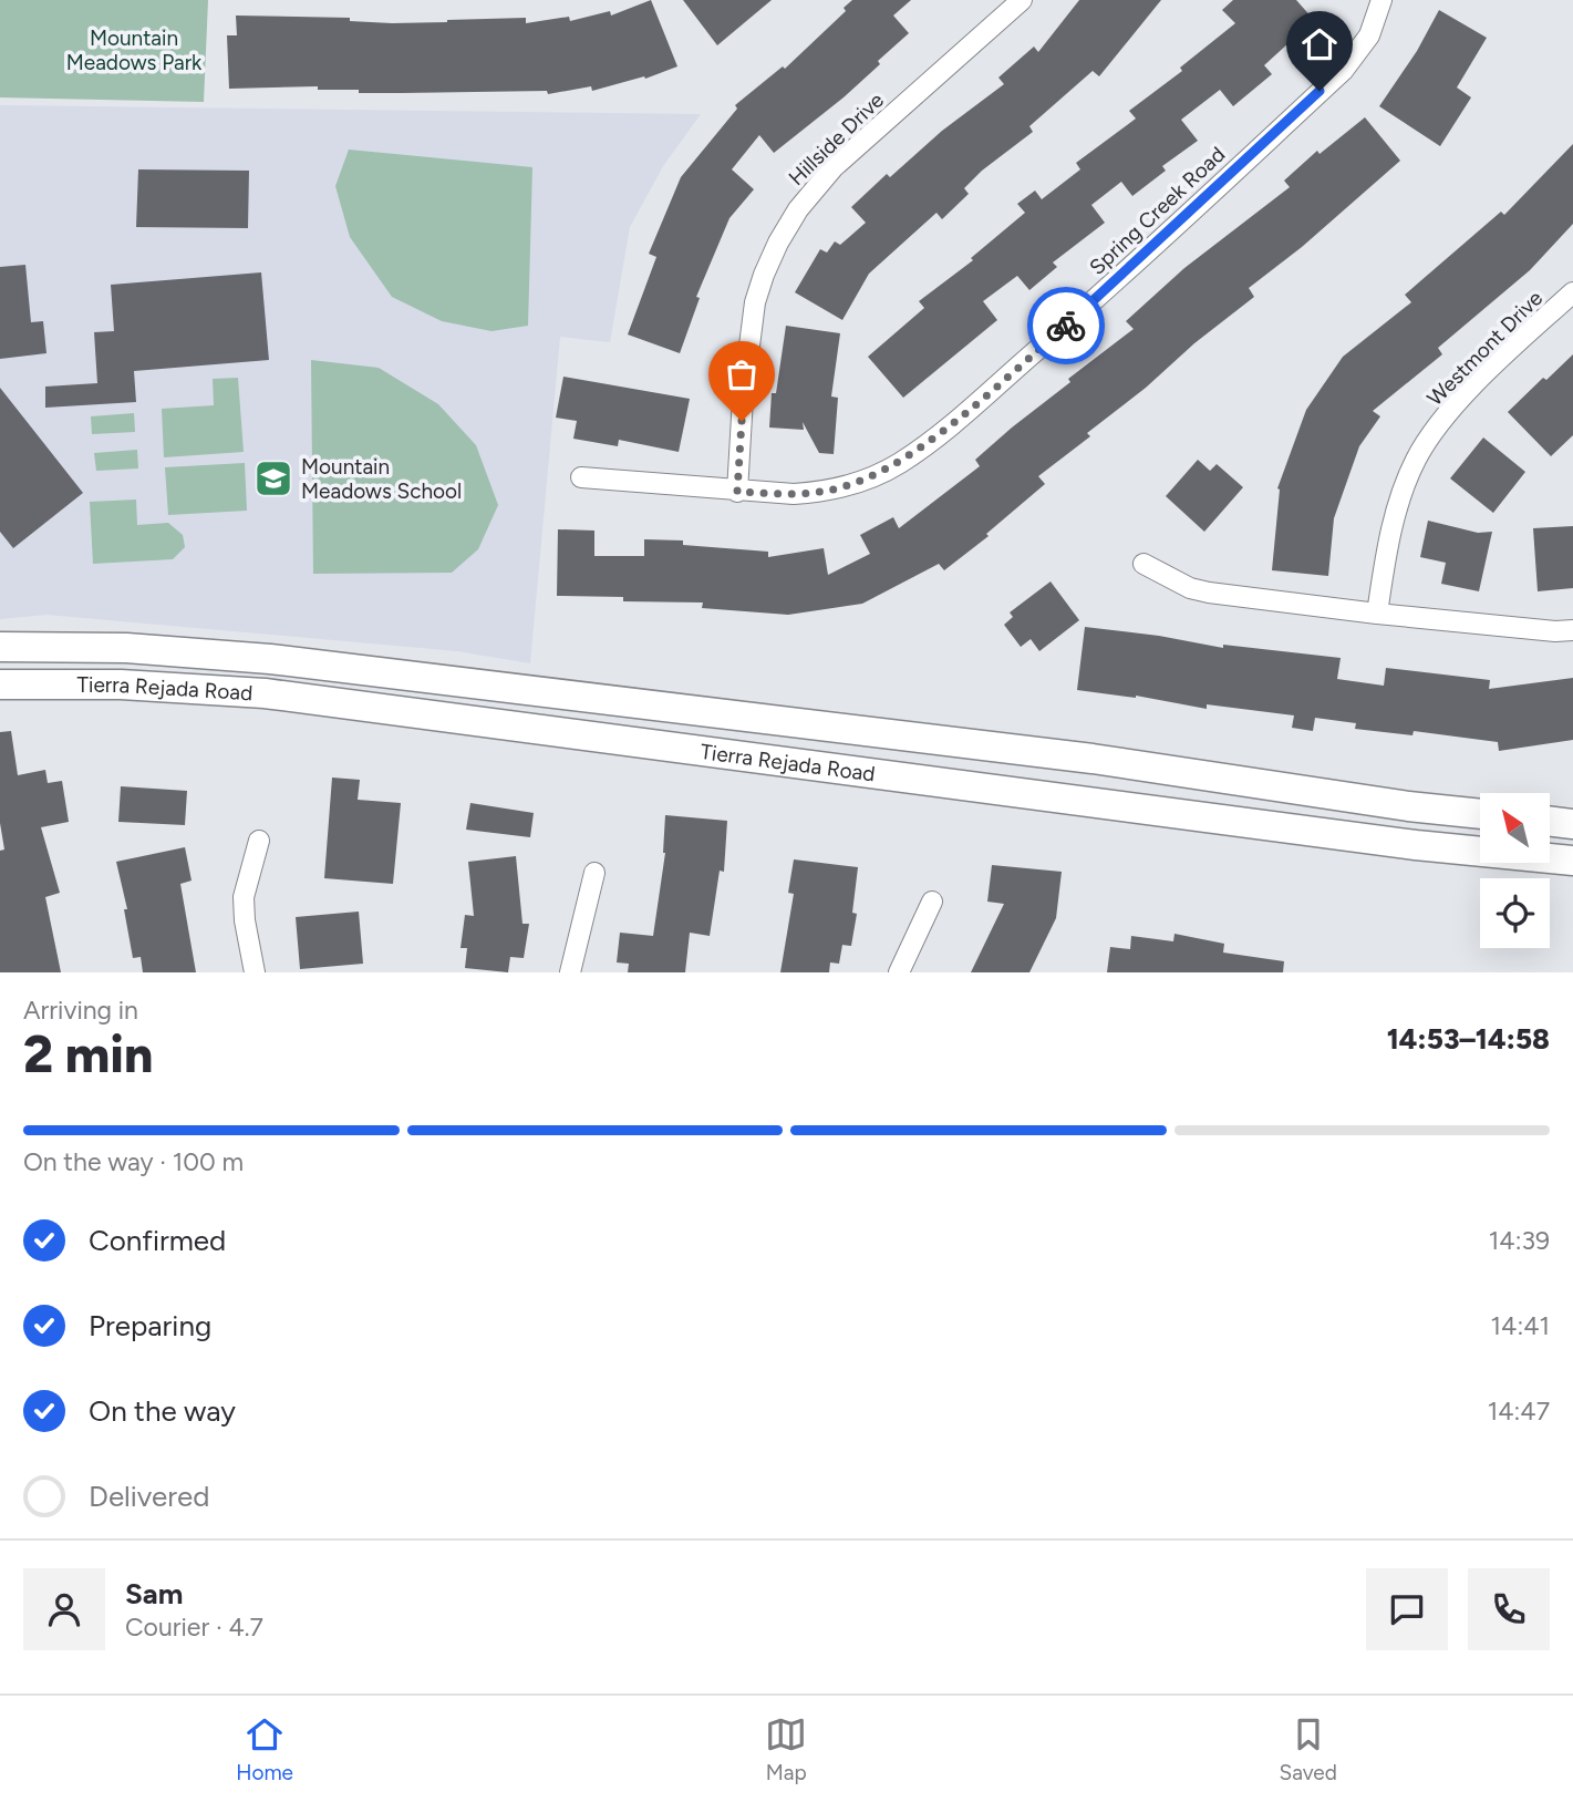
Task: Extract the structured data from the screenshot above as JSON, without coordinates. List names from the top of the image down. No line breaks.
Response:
{"streets":{"main road":["Tierra Rejada Road"],"street":["Hillside Drive","Spring Creek Road","Westmont Drive"]},"crossings":[["Hillside Drive","Spring Creek Road"]],"parks":["Mountain Meadows Park"],"places":{"school or university":["Mountain Meadows School"]},"north":"top left","page":{"heading":["2 min","Arriving in","14:53–14:58"],"panel":["Sam","Courier · 4.7"],"bar":"On the way · 100 m","list":[["Confirmed","14:39"],["Preparing","14:41"],["On the way","14:47"],"Delivered"],"tabs":["Home","Map","Saved"]}}
